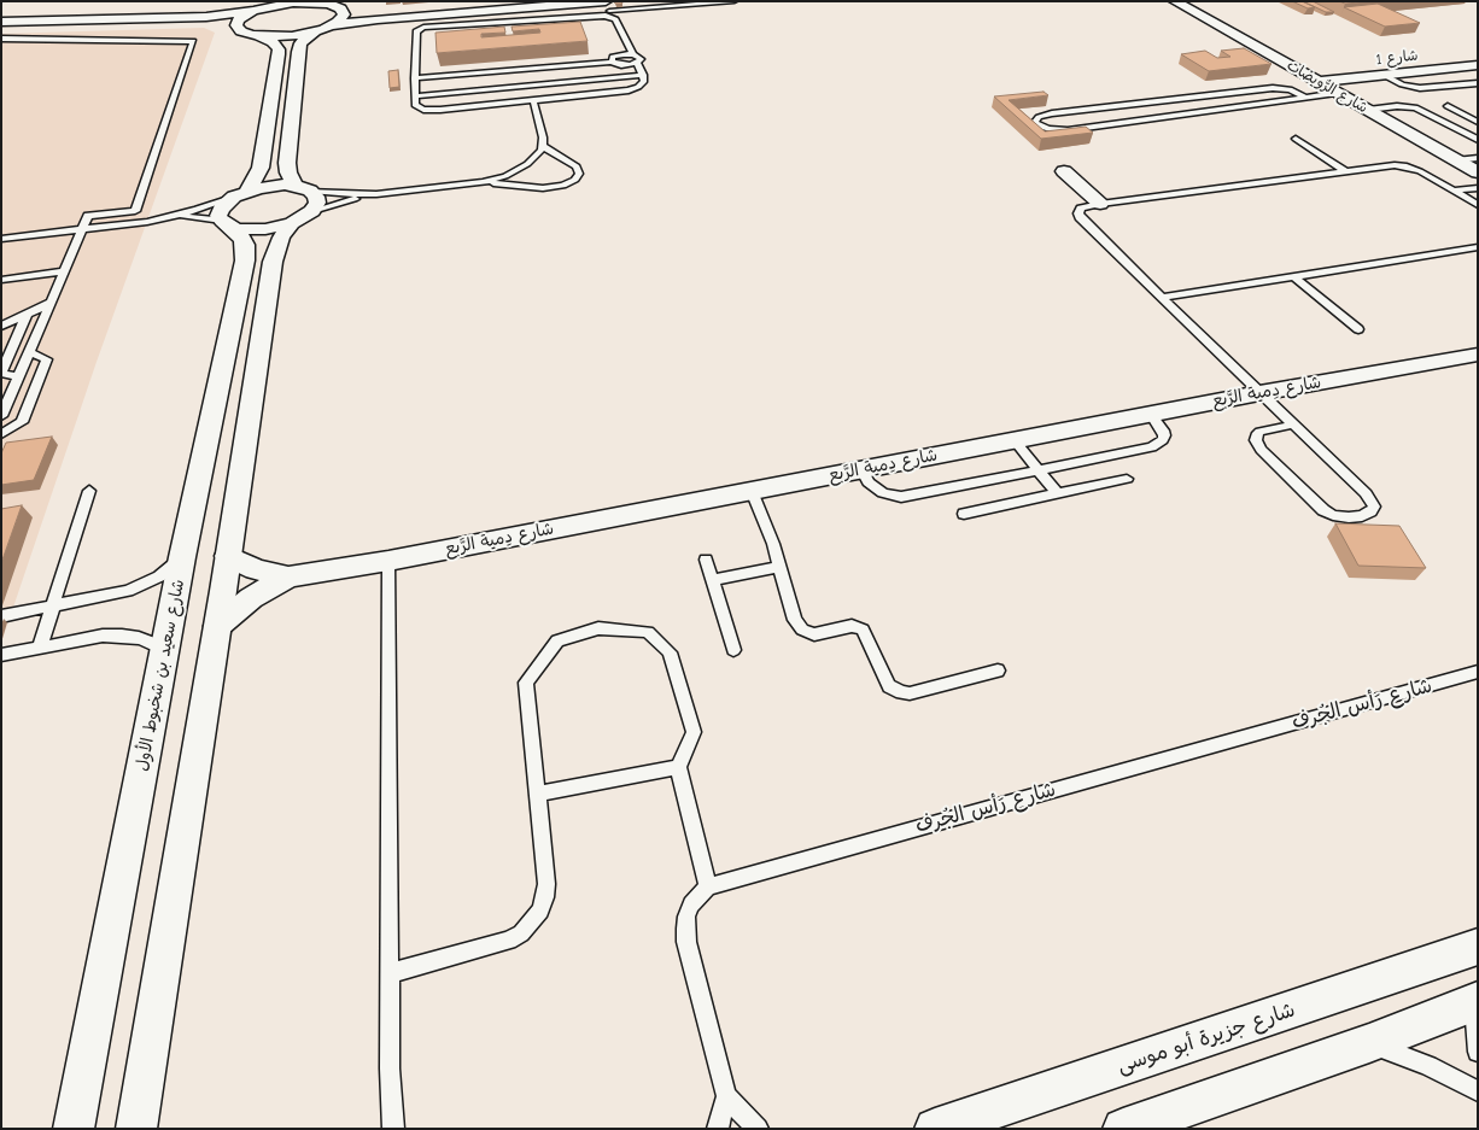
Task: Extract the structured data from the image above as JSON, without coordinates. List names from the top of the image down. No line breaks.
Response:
{"streets":{"street":["شارع 1","شارع الرُّويضات","شارع دِمية الرَّبع","شارع سعيد بن شخبوط الأول","شارع جزيرة أبو موسى"],"lane":["شارع رَأس الجُرف"]},"crossings":[["شارع 1","شارع الرُّويضات"]]}
